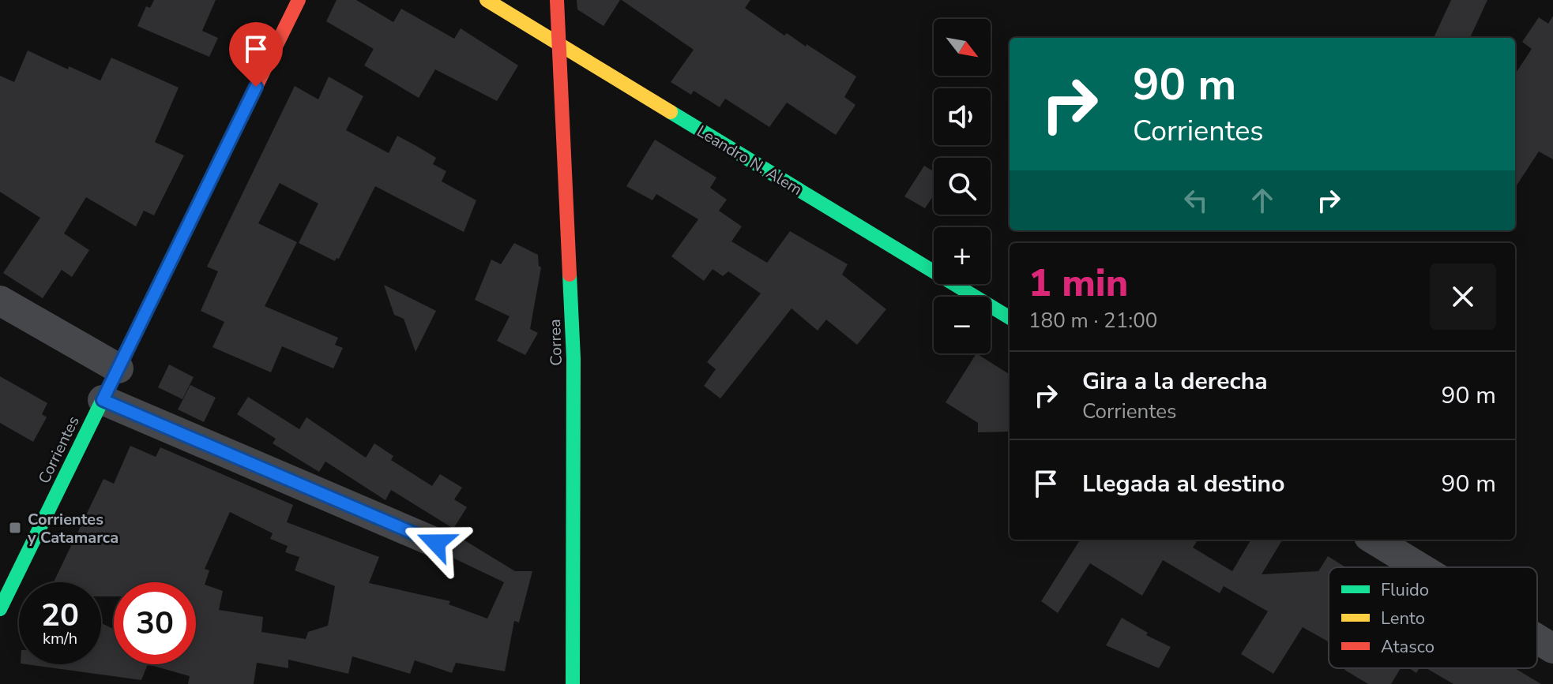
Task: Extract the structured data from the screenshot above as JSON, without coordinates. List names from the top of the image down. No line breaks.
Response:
{"streets":{"street":["Leandro N. Alem","Correa","Corrientes"]},"crossings":[["Leandro N. Alem","Correa"]],"places":{"transit":["Corrientes y Catamarca"]},"legend":["Fluido","Lento","Atasco"],"north":"bottom right","page":{"map_buttons":["+","−"],"turn":["90 m","Corrientes"],"heading":["1 min","180 m · 21:00"],"list":[{"name":"Gira a la derecha","note":"Corrientes","value":"90 m"},{"name":"Llegada al destino","value":"90 m"}],"speed":"20 km/h","limit":"30"}}
